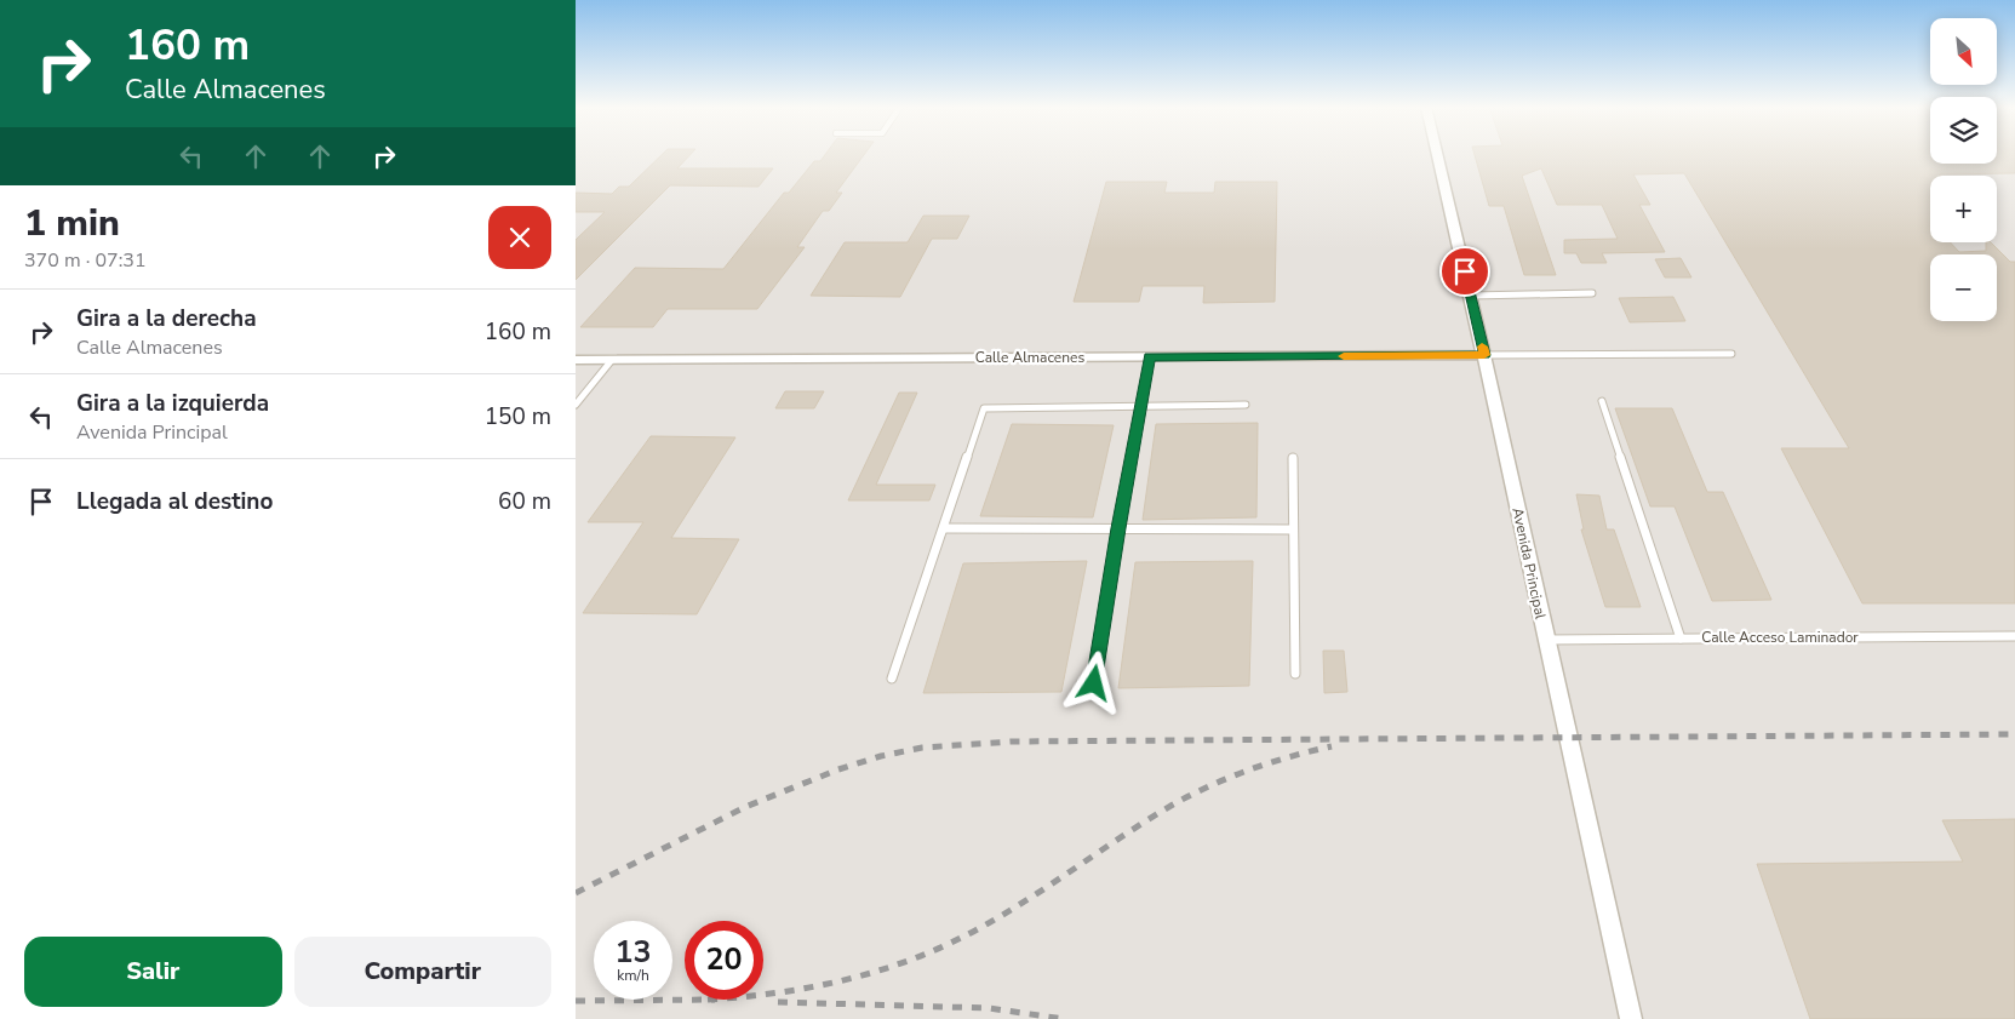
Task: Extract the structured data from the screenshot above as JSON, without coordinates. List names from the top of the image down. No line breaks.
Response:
{"streets":{"street":["Calle Almacenes","Avenida Principal"],"lane":["Calle Acceso Laminador"]},"crossings":[["Calle Almacenes","Avenida Principal"],["Avenida Principal","Calle Acceso Laminador"]],"north":"bottom right","page":{"turn":["160 m","Calle Almacenes"],"map_buttons":["+","−"],"heading":["1 min","370 m · 07:31"],"list":[{"name":"Gira a la derecha","note":"Calle Almacenes","value":"160 m"},{"name":"Gira a la izquierda","note":"Avenida Principal","value":"150 m"},{"name":"Llegada al destino","value":"60 m"}],"speed":"13 km/h","limit":"20","buttons":["Salir","Compartir"]}}
